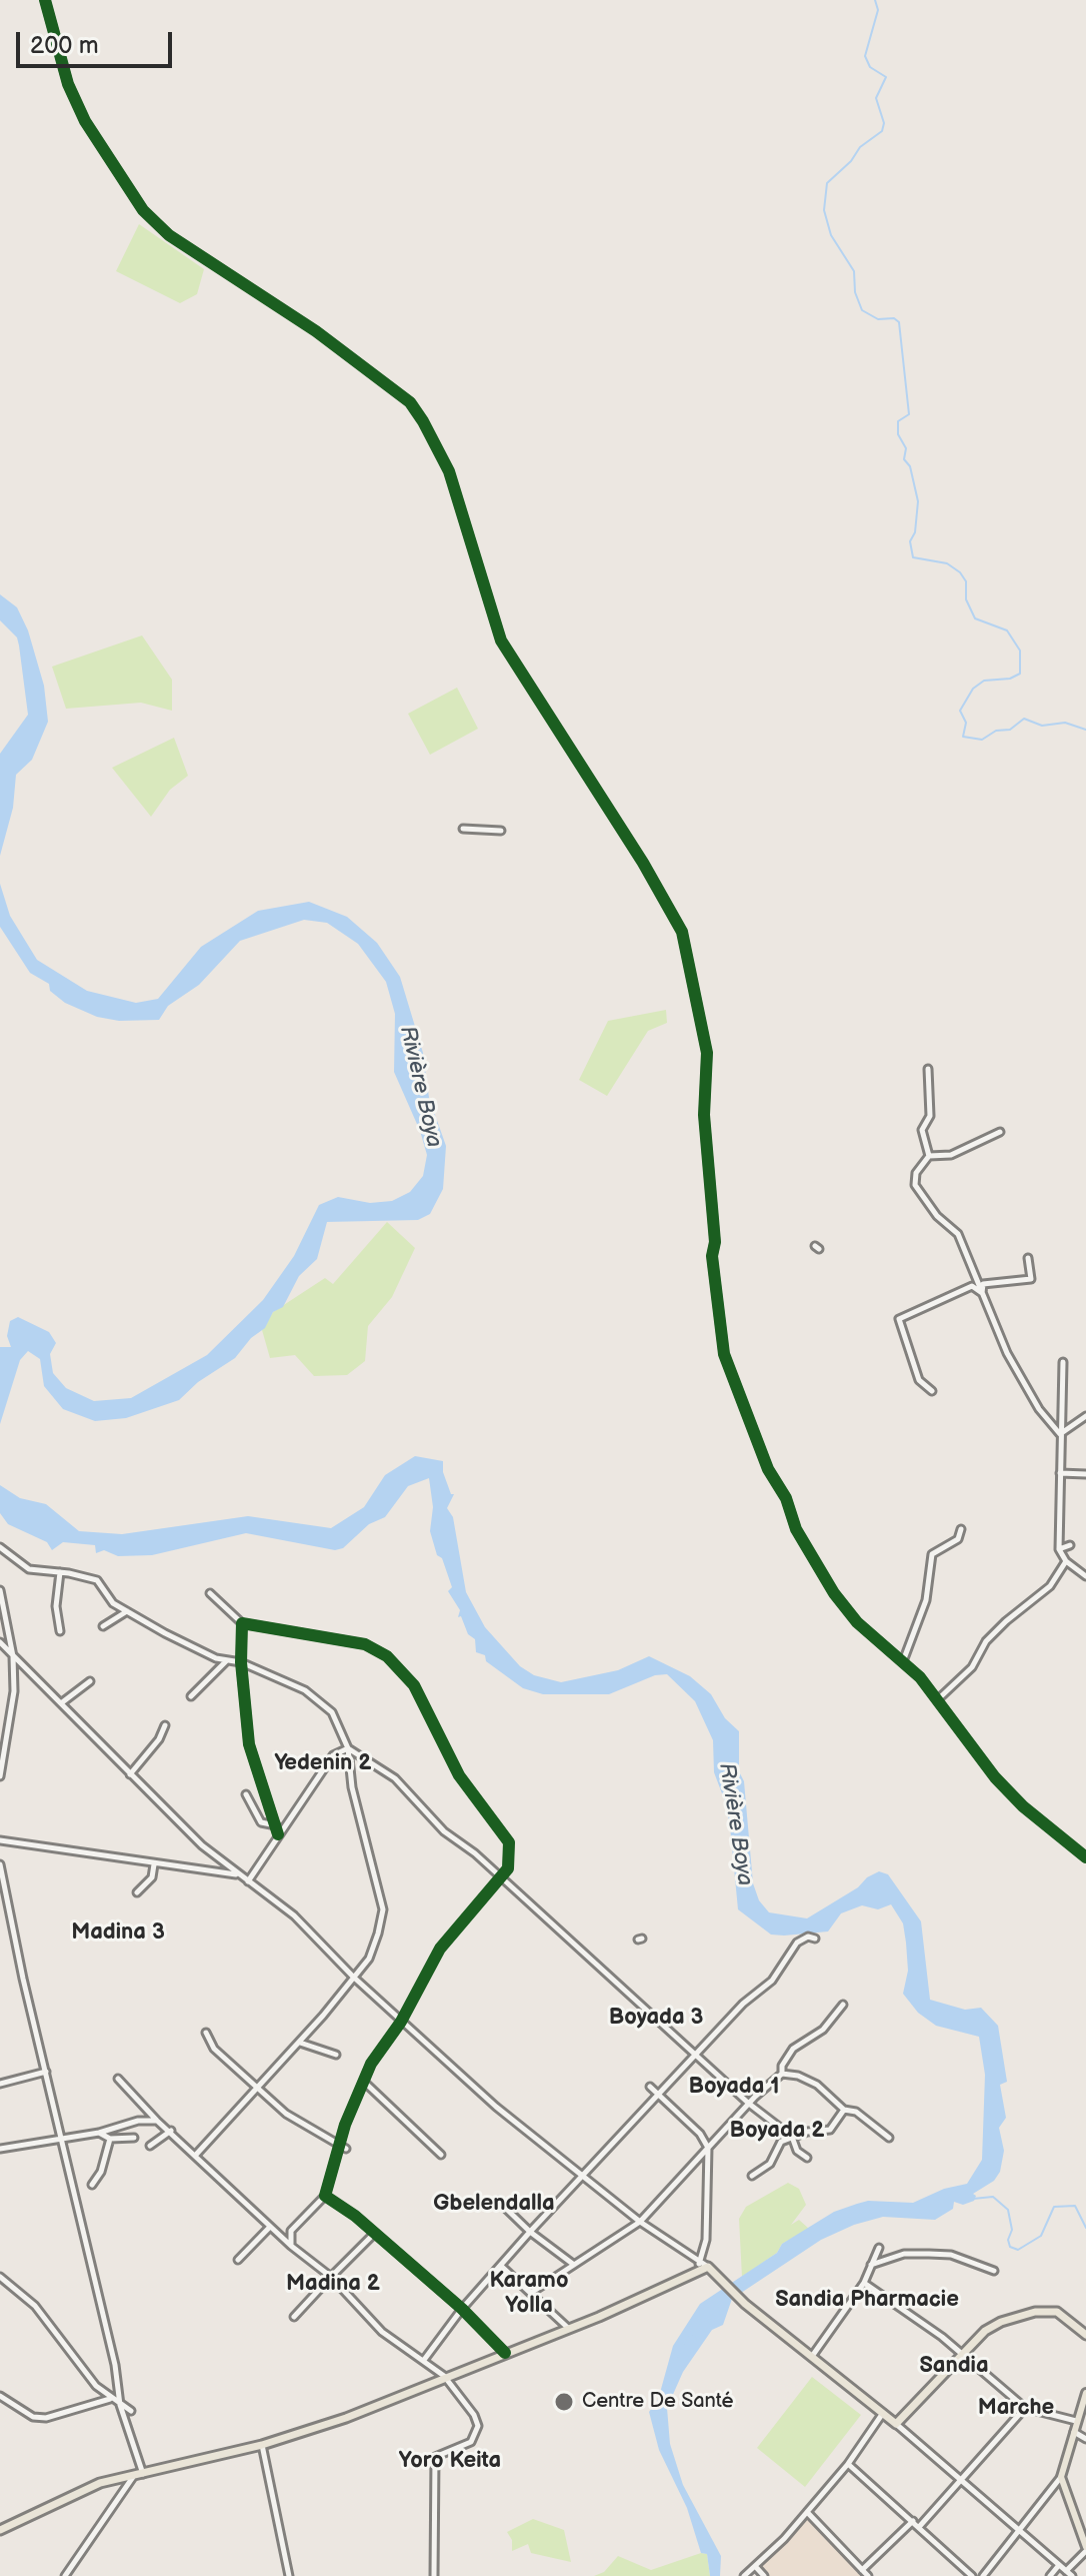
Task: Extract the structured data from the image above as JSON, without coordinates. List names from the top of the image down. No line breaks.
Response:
{"districts":["Yedenin 2","Madina 3","Boyada 3","Boyada 1","Boyada 2","Gbelendalla","Karamo Yolla","Madina 2","Sandia Pharmacie","Sandia","Marche","Yoro Keita"],"water":["Rivière Boya"],"places":["Centre De Santé"],"scale_bar":"200 m"}
